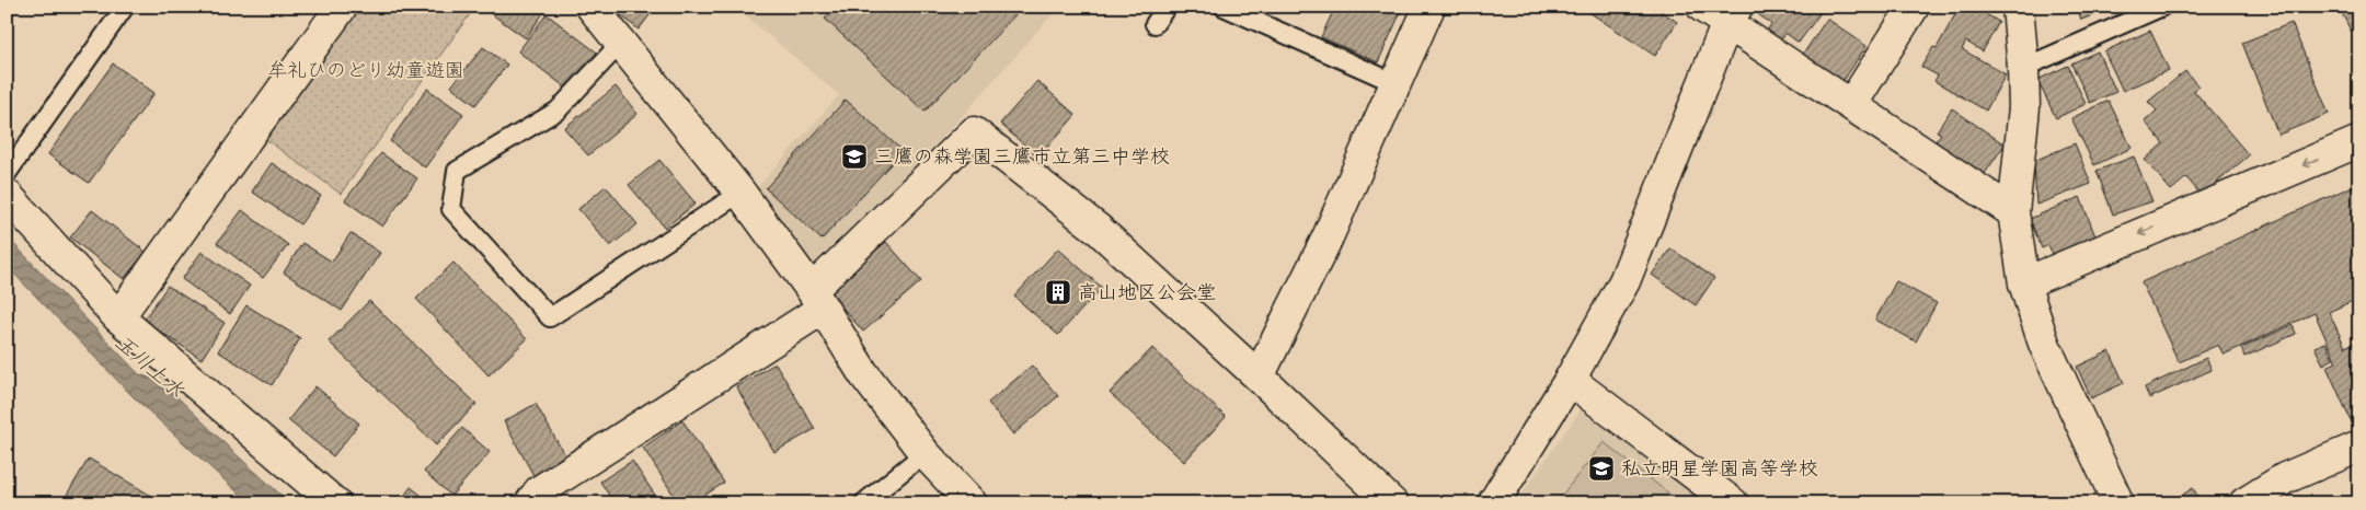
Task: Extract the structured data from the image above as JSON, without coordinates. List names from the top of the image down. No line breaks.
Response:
{"water":["玉川上水"],"parks":["牟礼ひのどり幼童遊園"],"places":{"school or university":["三鷹の森学園三鷹市立第三中学校","私立明星学園高等学校"],"building":["高山地区公会堂"]}}
